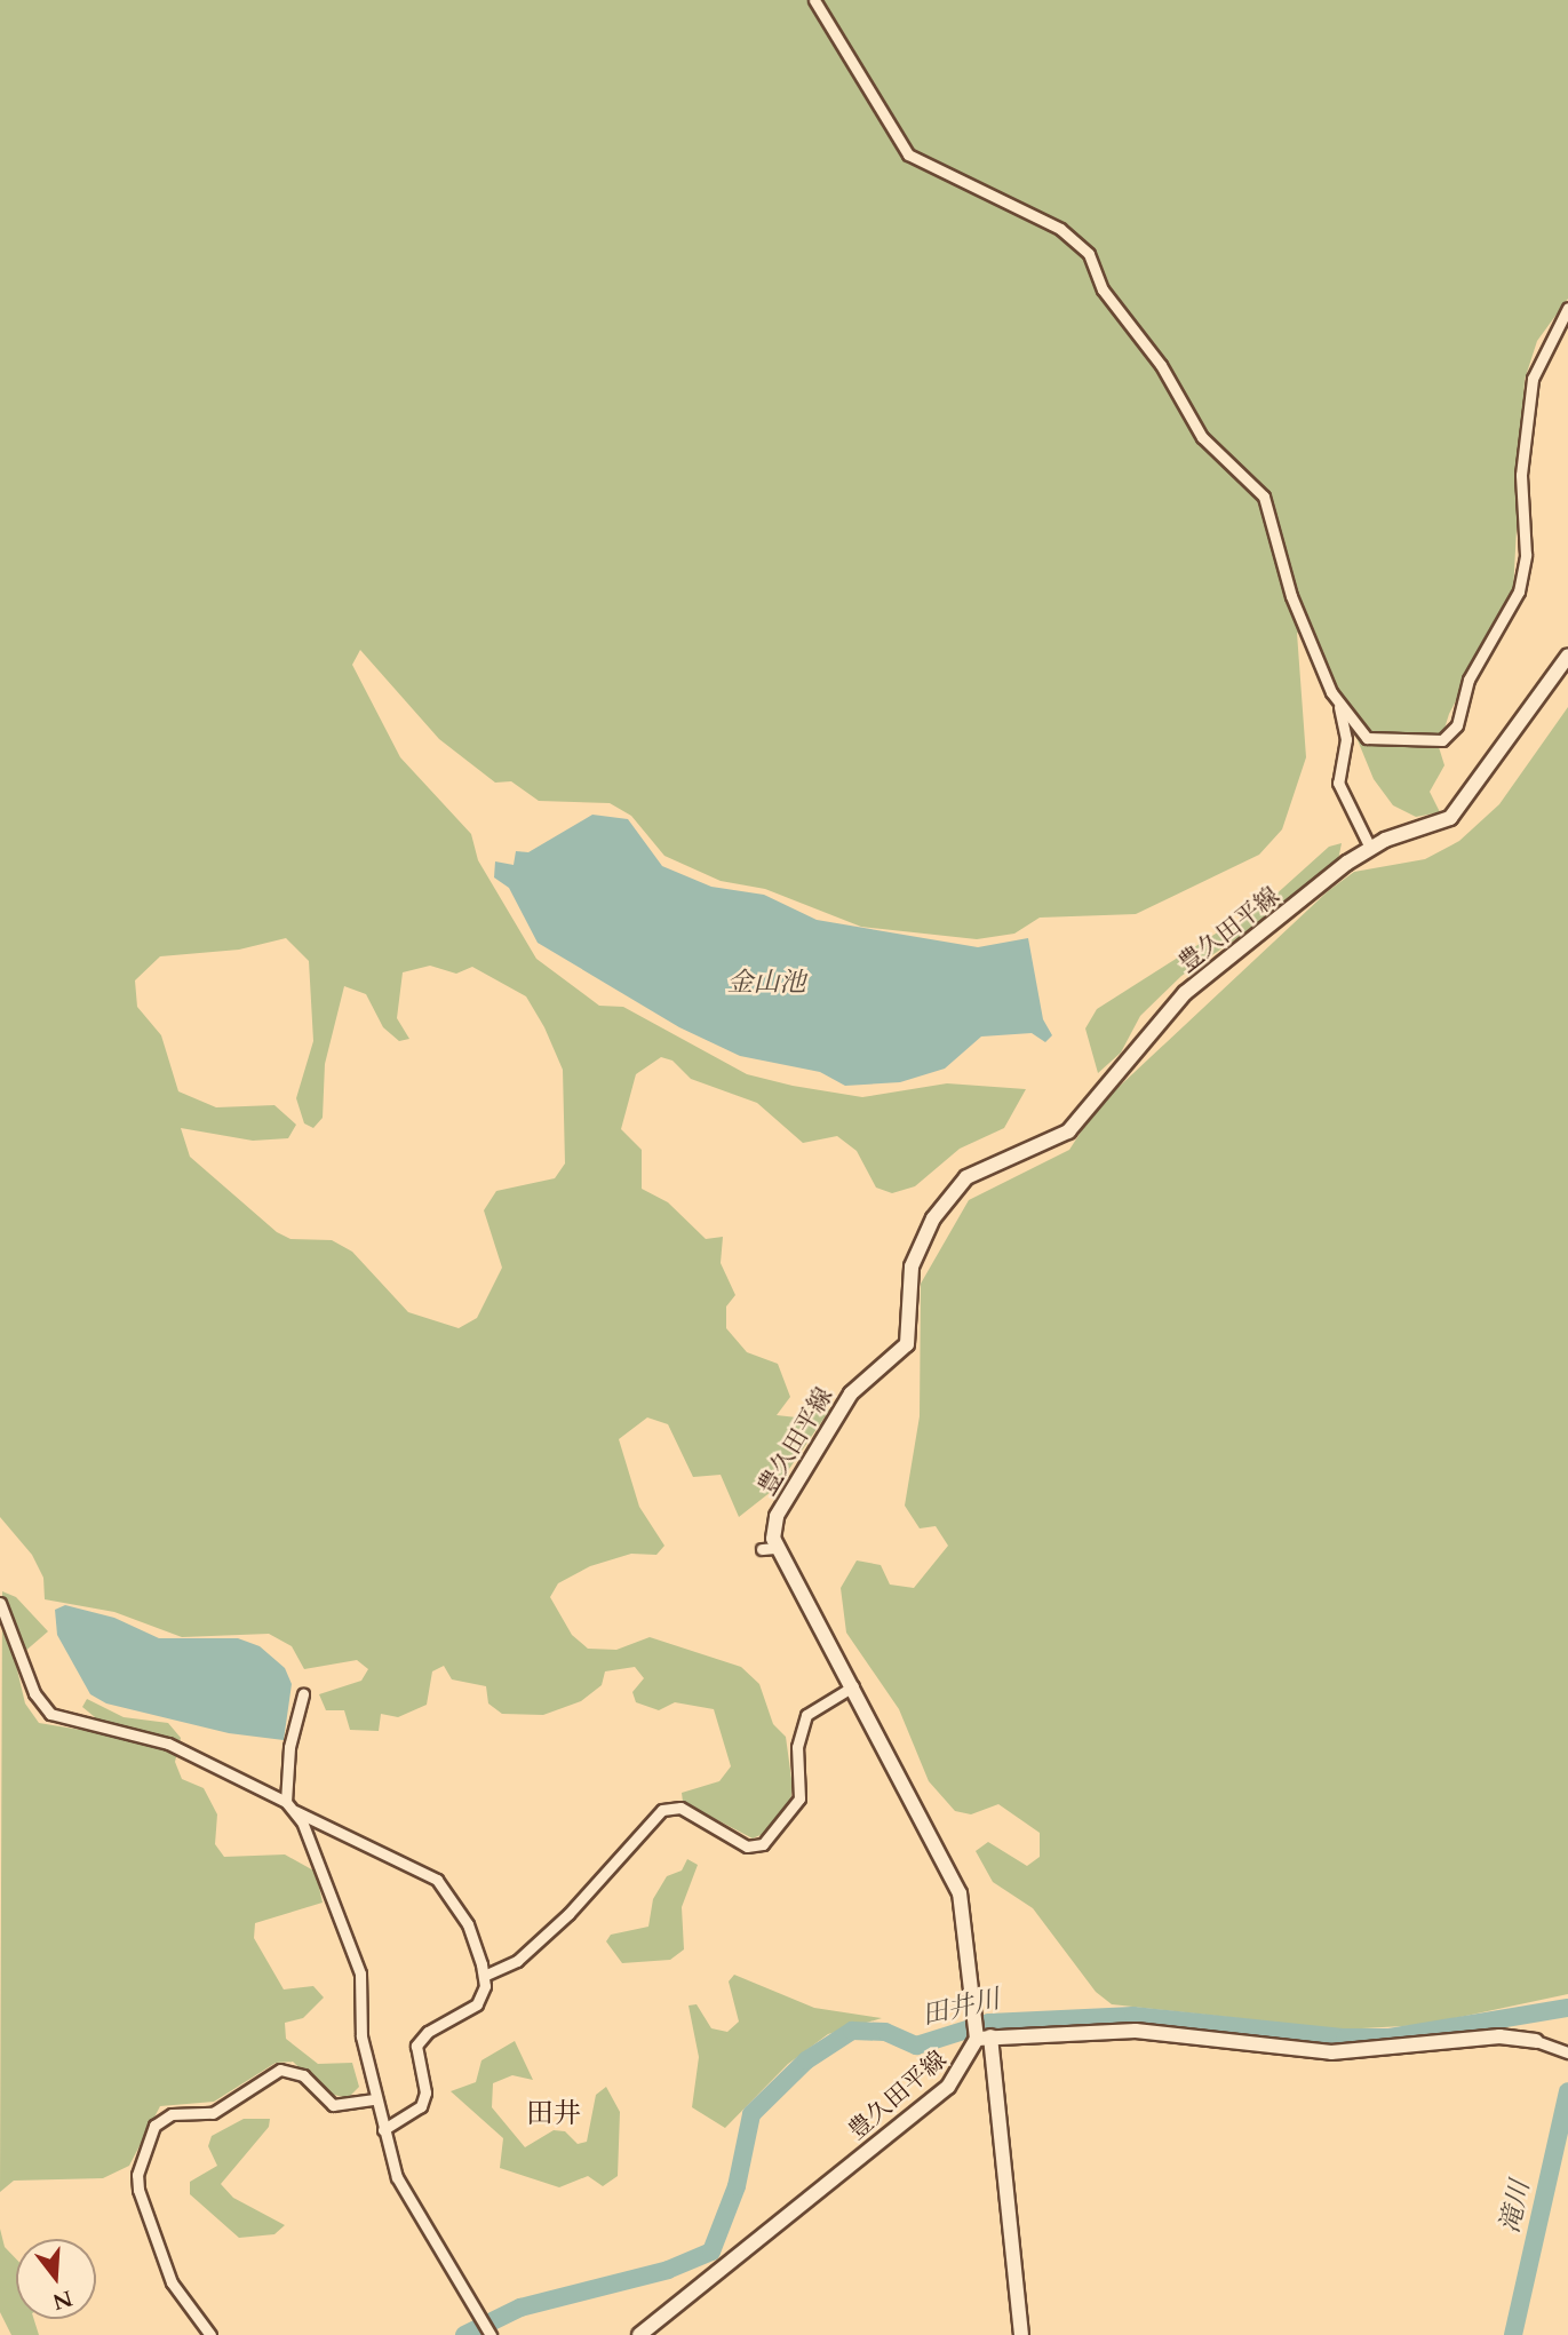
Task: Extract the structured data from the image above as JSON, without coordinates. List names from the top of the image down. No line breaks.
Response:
{"streets":{"main road":["豊久田平線"]},"districts":["田井"],"water":["金山池","田井川","滝川"],"north":"bottom"}
